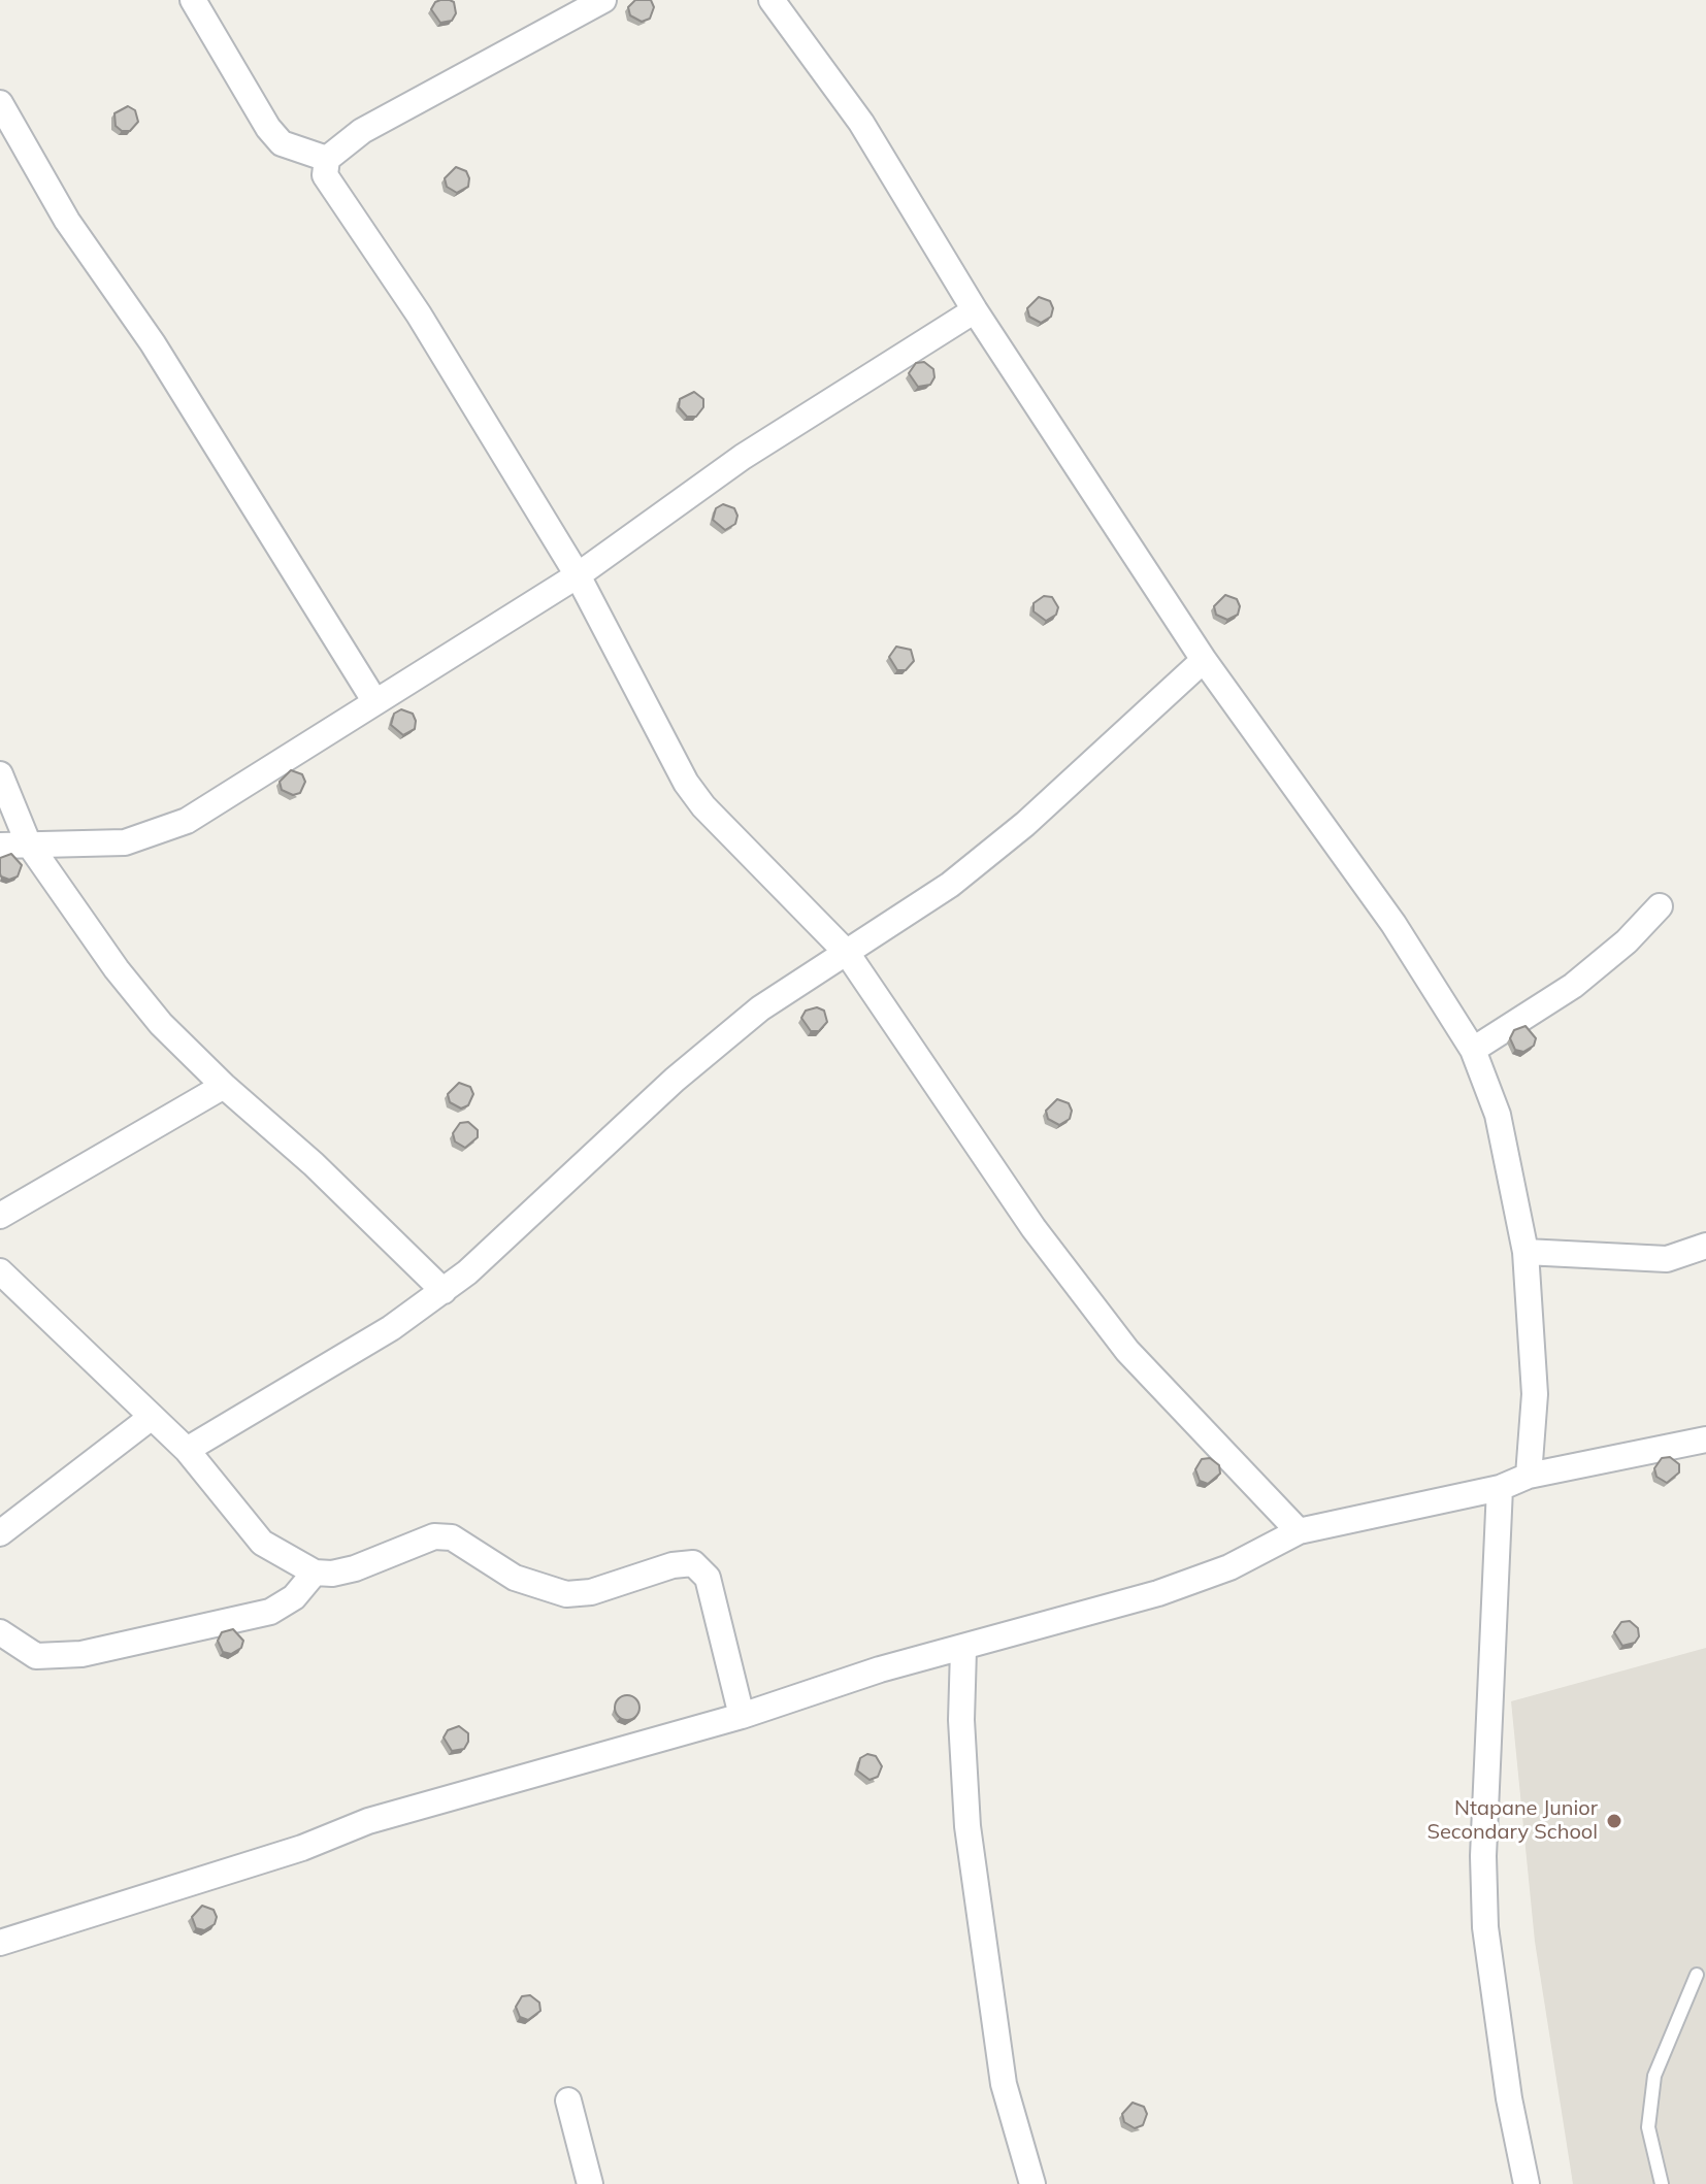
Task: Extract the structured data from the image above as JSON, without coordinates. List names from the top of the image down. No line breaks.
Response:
{"places":["Ntapane Junior Secondary School"]}
